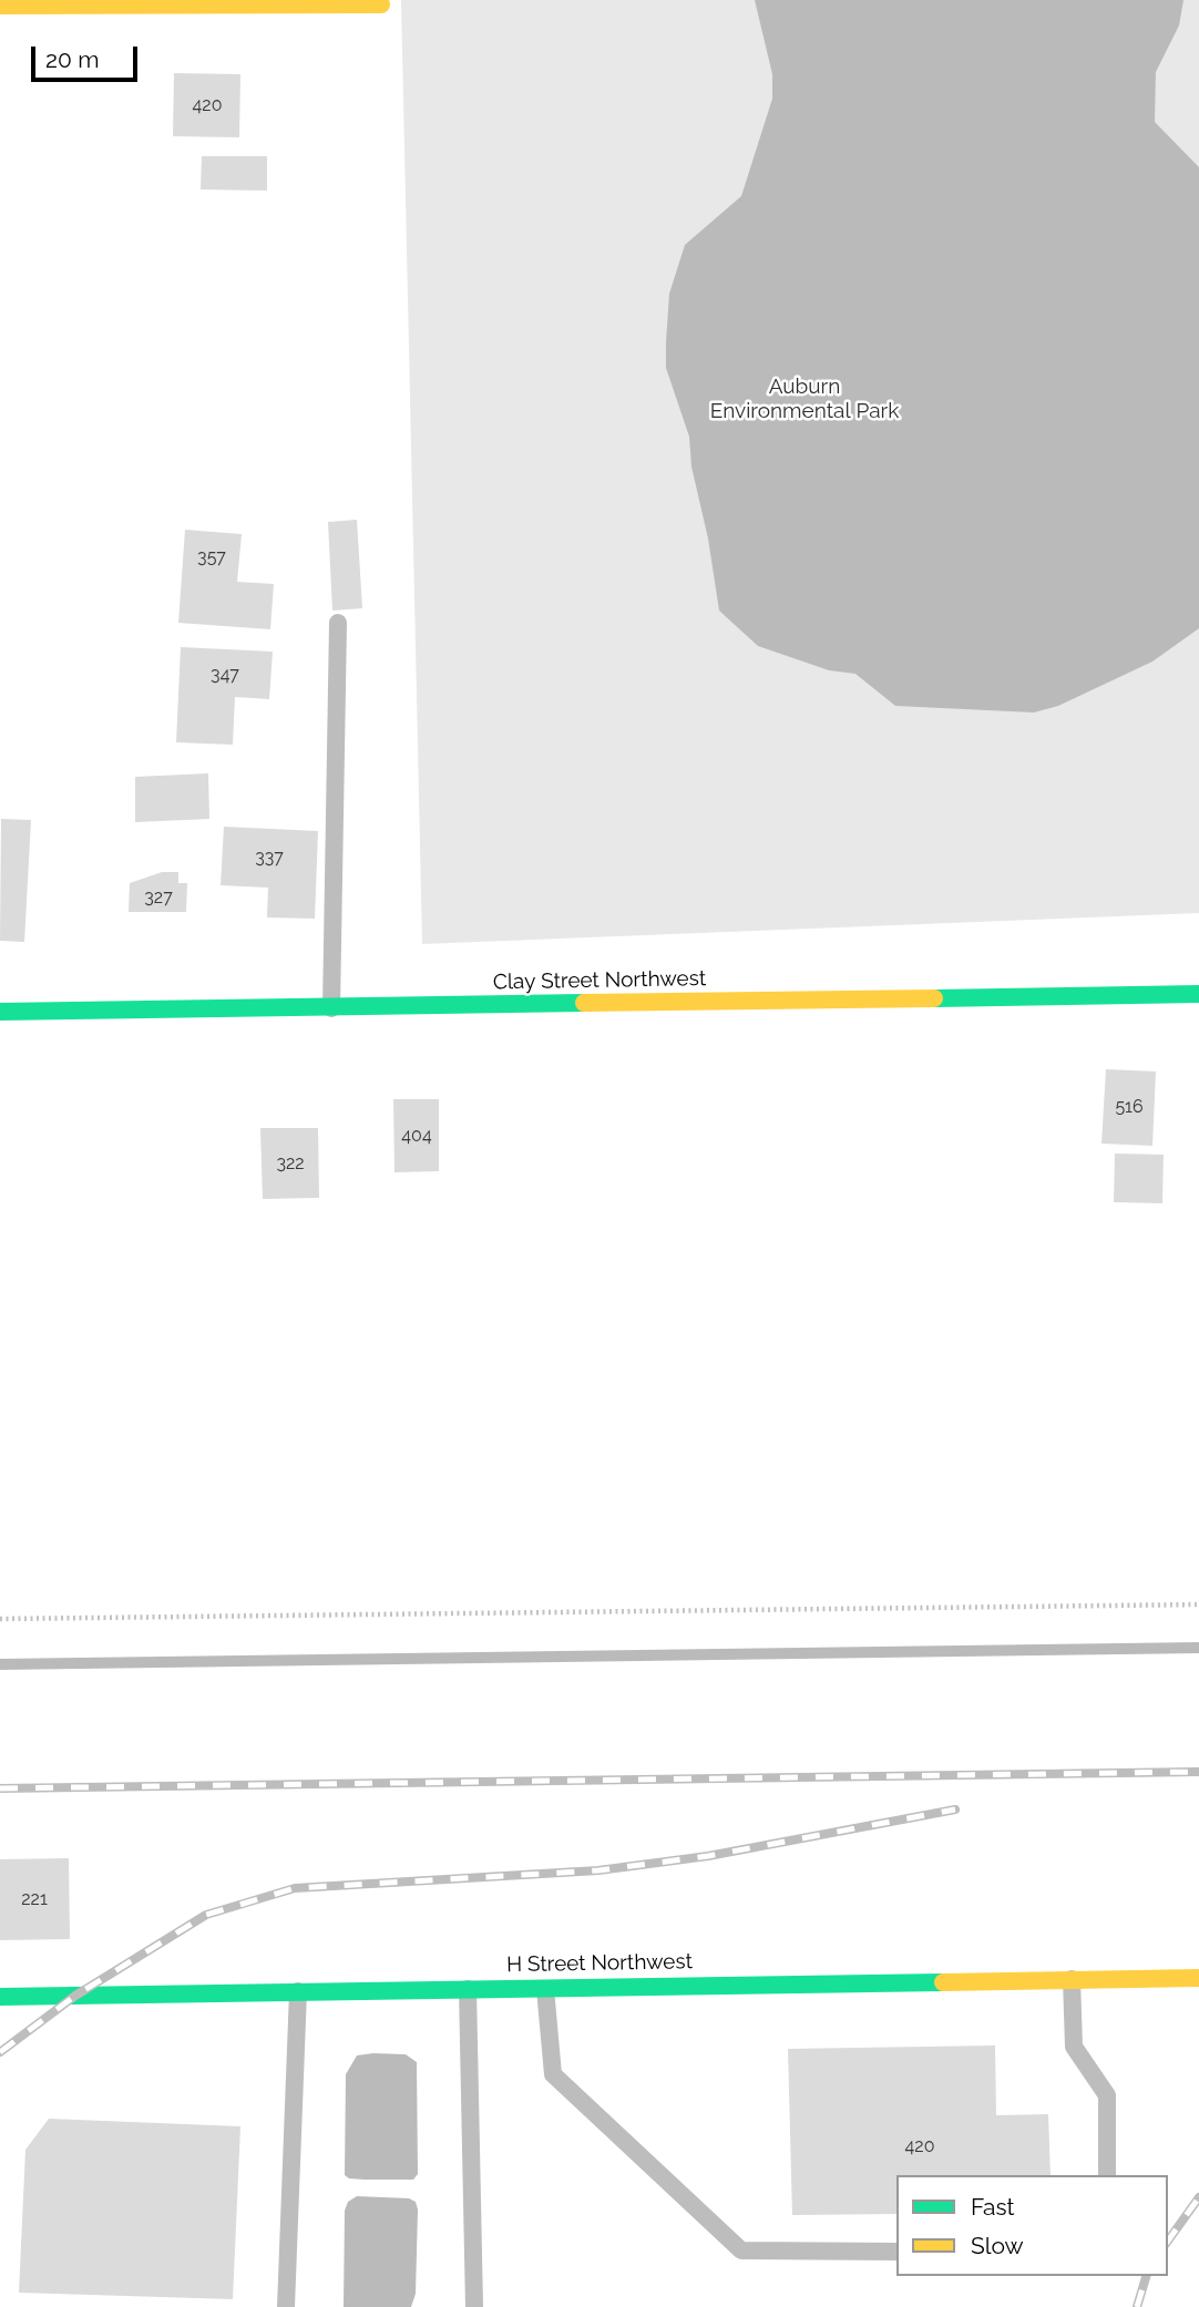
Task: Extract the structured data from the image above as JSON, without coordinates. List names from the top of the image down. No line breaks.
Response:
{"streets":{"street":["Clay Street Northwest","H Street Northwest"]},"parks":["Auburn Environmental Park"],"house_numbers":["420","357","347","337","327","516","404","322","221","420"],"legend":["Fast","Slow"],"scale_bar":"20 m"}
